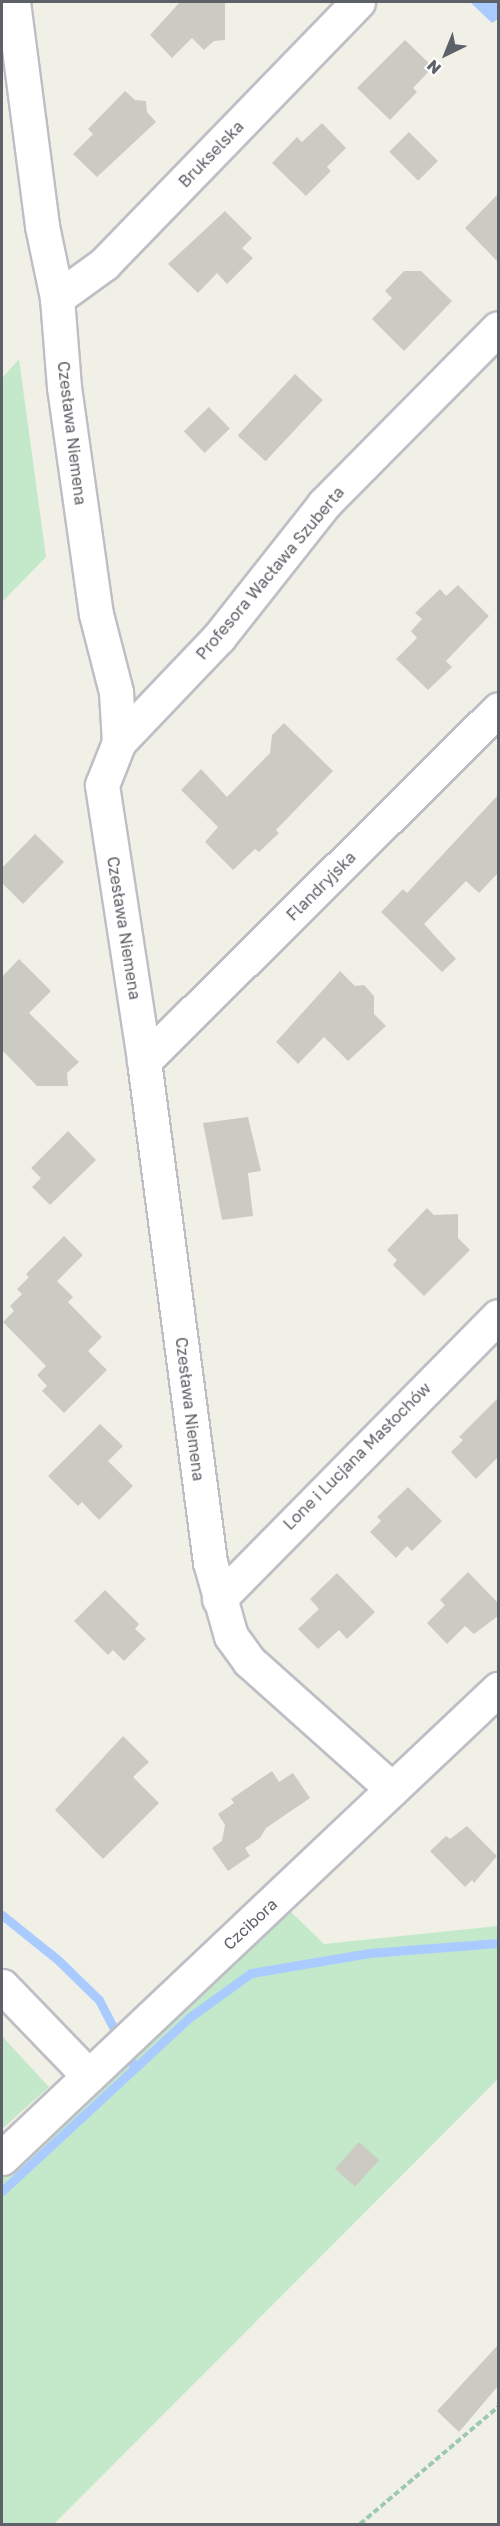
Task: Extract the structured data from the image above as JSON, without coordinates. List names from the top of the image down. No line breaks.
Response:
{"streets":{"street":["Brukselska","Czesława Niemena","Profesora Wacława Szuberta","Flandryjska","Lone i Lucjana Masłochów","Czcibora"]},"crossings":[["Brukselska","Czesława Niemena"],["Czesława Niemena","Profesora Wacława Szuberta"],["Czesława Niemena","Flandryjska"],["Czesława Niemena","Lone i Lucjana Masłochów"],["Czesława Niemena","Czcibora"]],"north":"bottom left"}
